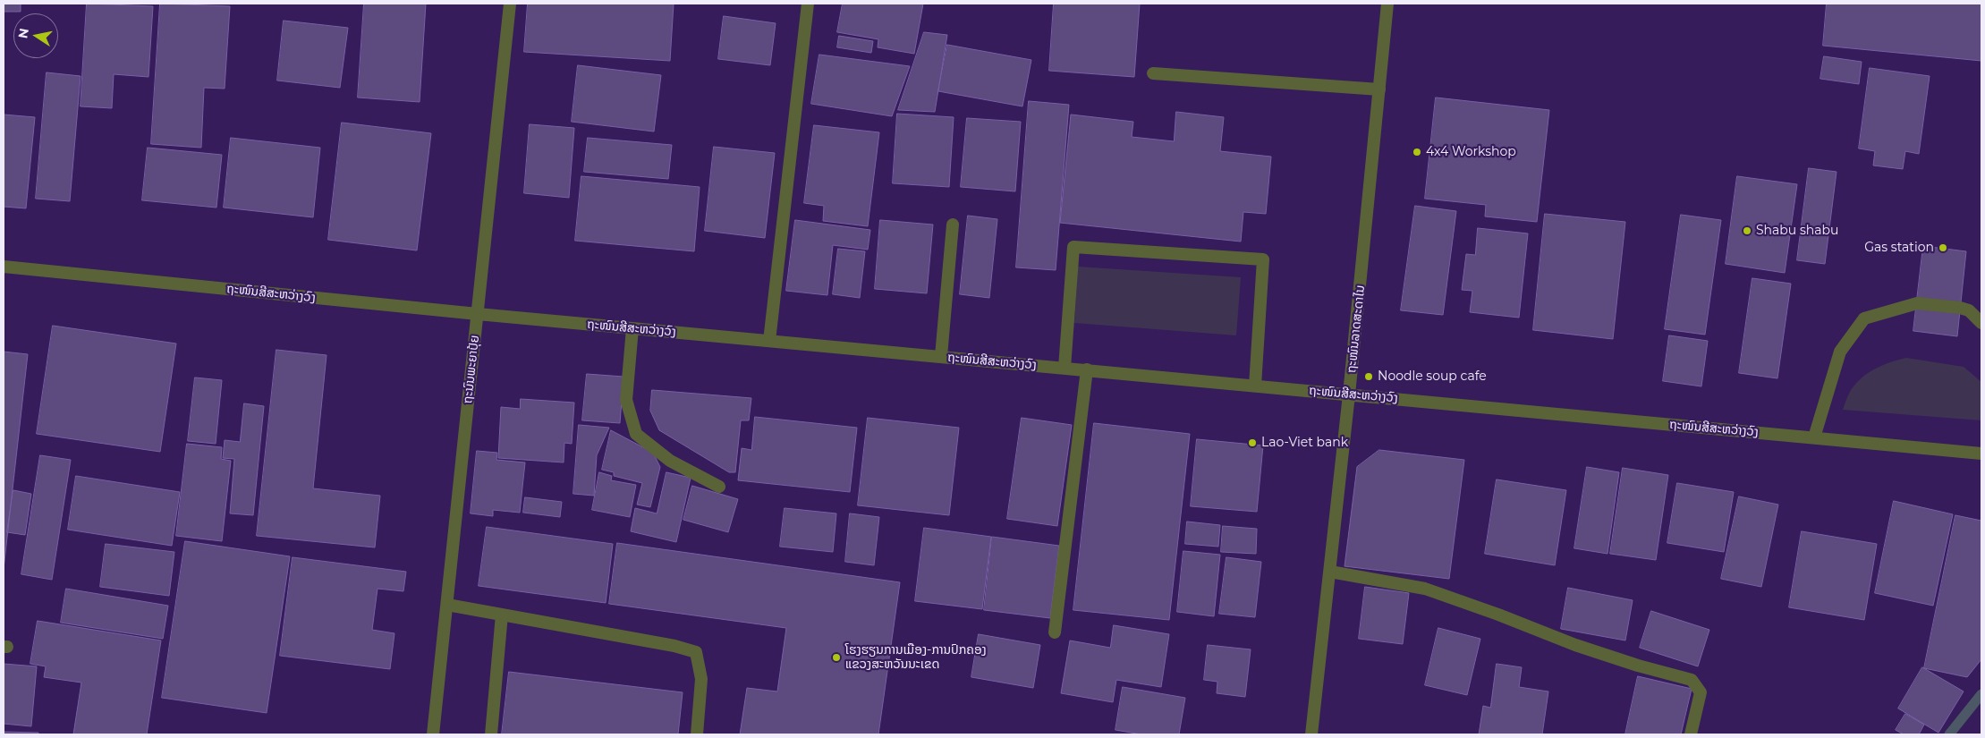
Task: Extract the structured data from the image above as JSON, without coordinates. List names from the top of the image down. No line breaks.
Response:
{"streets":{"street":["ຖະໜົນສີສະຫວ່າງວົງ","ຖະໜົນລາດສະດາໄນ","ຖະນົນພະຍາປຸ້ຍ"]},"crossings":[["ຖະໜົນສີສະຫວ່າງວົງ","ຖະໜົນລາດສະດາໄນ"],["ຖະໜົນສີສະຫວ່າງວົງ","ຖະນົນພະຍາປຸ້ຍ"]],"places":["4x4 Workshop","Shabu shabu","Gas station","Noodle soup cafe","Lao-Viet bank","ໂຮງຮຽນການເມືອງ-ການປົກຄອງ ແຂວງສະຫວັນນະເຂດ"],"north":"left"}
